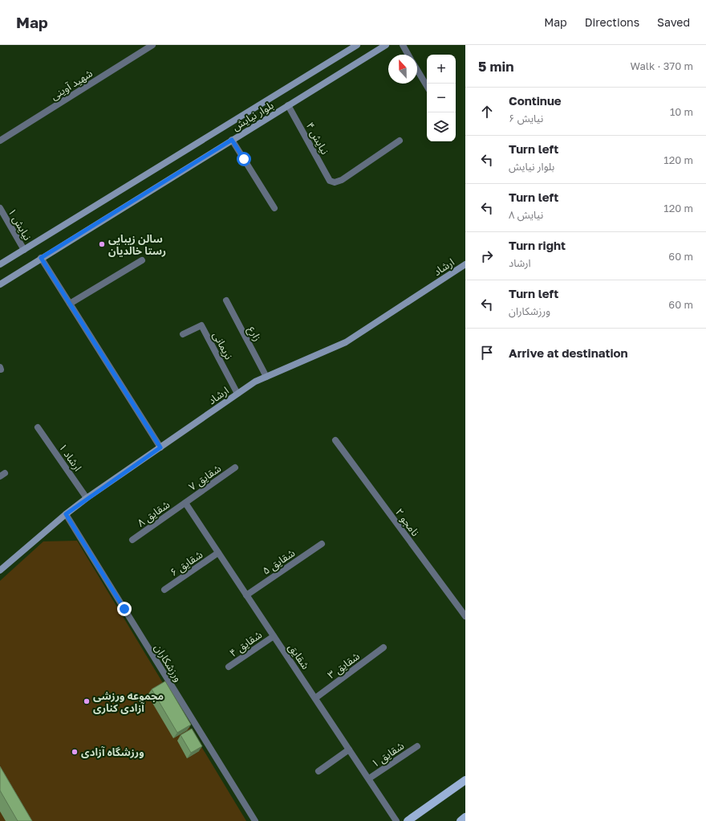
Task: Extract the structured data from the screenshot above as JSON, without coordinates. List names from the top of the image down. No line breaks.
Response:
{"streets":{"main road":["بلوار نیایش","ارشاد"],"street":["شهید آوینی","نیایش ۴","نیایش ۱","زارع","نریمانی","ارشاد ۱","شقایق ۷","شقایق ۸","نامجو ۲","شقایق ۵","شقایق ۶","شقایق ۴","شقایق","ورزشکاران","شقایق ۳","شقایق ۱"]},"crossings":[["بلوار نیایش","نیایش ۴"],["بلوار نیایش","نیایش ۱"],["ارشاد","زارع"],["ارشاد","نریمانی"],["ارشاد","ارشاد ۱"],["ارشاد","ورزشکاران"],["شقایق ۷","شقایق ۸"],["شقایق ۷","شقایق"],["شقایق ۸","شقایق"],["شقایق ۵","شقایق"],["شقایق ۶","شقایق"],["شقایق ۴","شقایق"],["شقایق","شقایق ۳"],["شقایق","شقایق ۱"]],"places":["سالن زیبایی رستا خالدیان","مجموعه ورزشی آزادی کناری","ورزشگاه آزادی"],"north":"top","page":{"header":"Map","nav":["Map","Directions","Saved"],"heading":["5 min","Walk · 370 m"],"map_buttons":["+","−"],"list":[["Continue","نیایش ۶","10 m"],["Turn left","بلوار نیایش","120 m"],["Turn left","نیایش ۸","120 m"],["Turn right","ارشاد","60 m"],["Turn left","ورزشکاران","60 m"],"Arrive at destination"]}}
